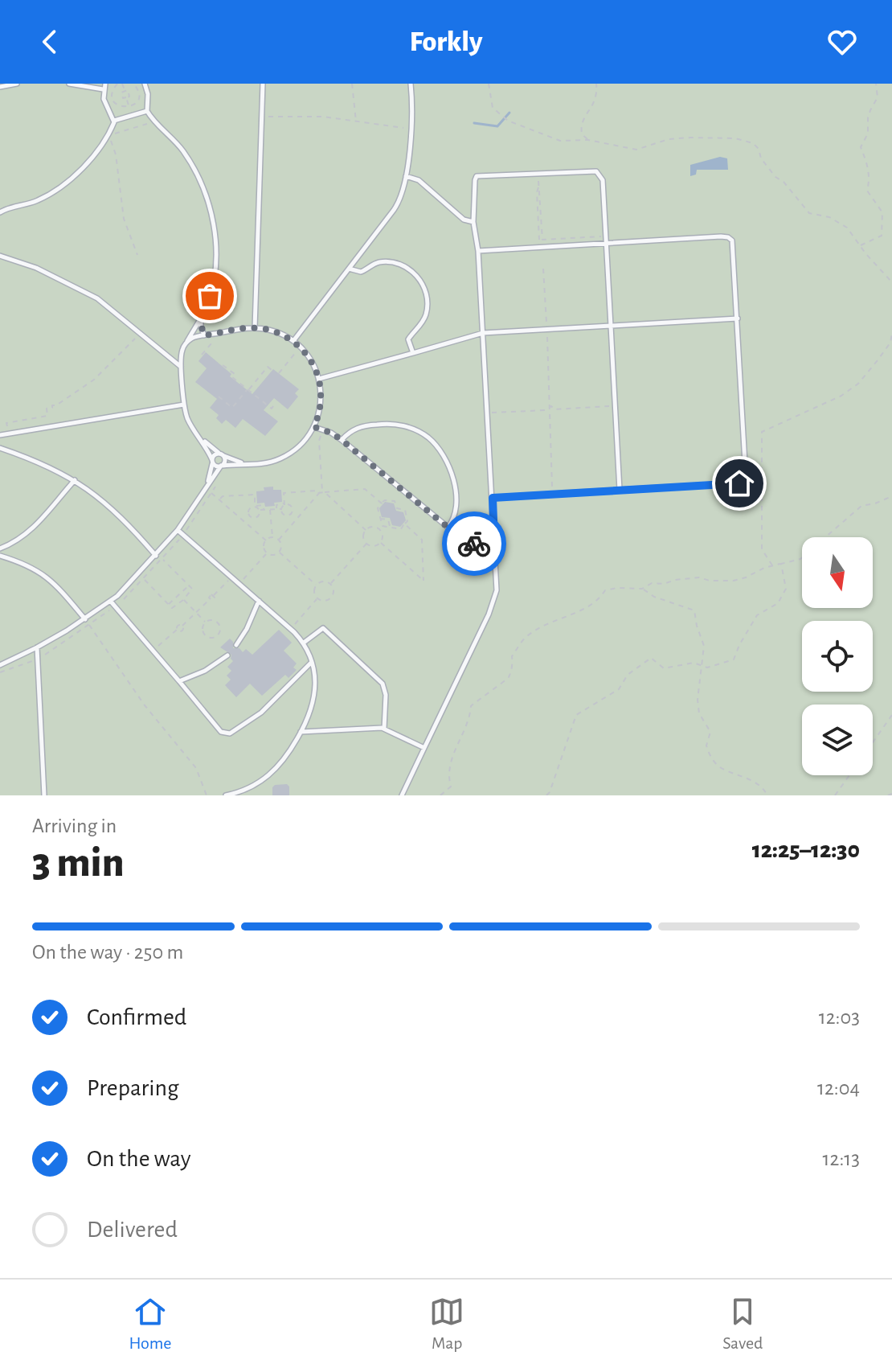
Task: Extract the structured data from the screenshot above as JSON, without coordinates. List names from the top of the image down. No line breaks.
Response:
{"north":"bottom","page":{"header":"Forkly","heading":["3 min","Arriving in","12:25–12:30"],"bar":"On the way · 250 m","list":[["Confirmed","12:03"],["Preparing","12:04"],["On the way","12:13"],"Delivered"],"tabs":["Home","Map","Saved"]}}
